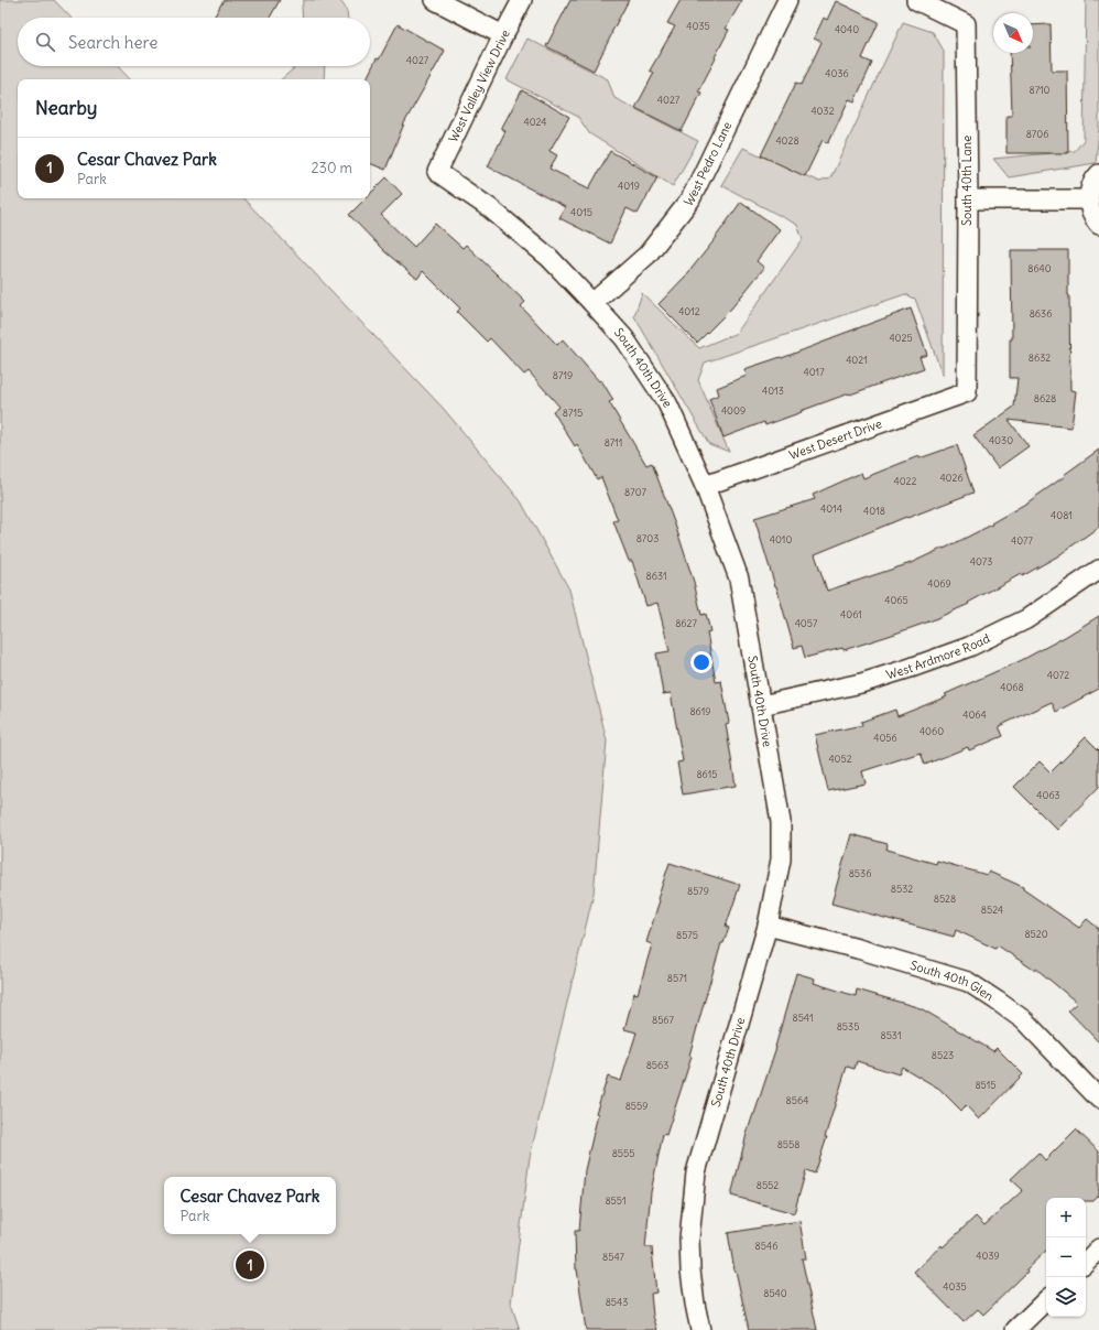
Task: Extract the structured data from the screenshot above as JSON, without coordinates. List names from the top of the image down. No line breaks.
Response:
{"streets":{"street":["West Valley View Drive","West Pedro Lane","South 40th Lane","South 40th Drive","West Desert Drive","West Ardmore Road","South 40th Glen"]},"crossings":[["West Valley View Drive","South 40th Drive"],["West Pedro Lane","South 40th Drive"],["South 40th Lane","West Desert Drive"],["South 40th Drive","West Desert Drive"],["South 40th Drive","West Ardmore Road"],["South 40th Drive","South 40th Glen"]],"house_numbers":["4035","4040","4027","4036","8710","4027","4032","4024","8706","4028","4019","4015","8640","4012","8636","4025","8632","4021","4017","8719","4013","8628","4009","8715","4030","8711","4026","4022","8707","4014","4018","4081","8703","4010","4077","4073","8631","4069","4065","4061","8627","4057","4072","4068","8619","4064","4060","4056","4052","8615","4063","8536","8532","8579","8528","8524","8520","8575","8571","8541","8567","8535","8531","8523","8563","8515","8564","8559","8558","8555","8552","8551","8546","4039","8547","4035","8540","8543"],"north":"bottom right","page":{"search":"Search here","heading":"Nearby","list":[{"mark":"1","name":"Cesar Chavez Park","note":"Park","value":"230 m"}],"popup":["Cesar Chavez Park","Park"],"map_buttons":["+","−"],"pins":"1"}}
